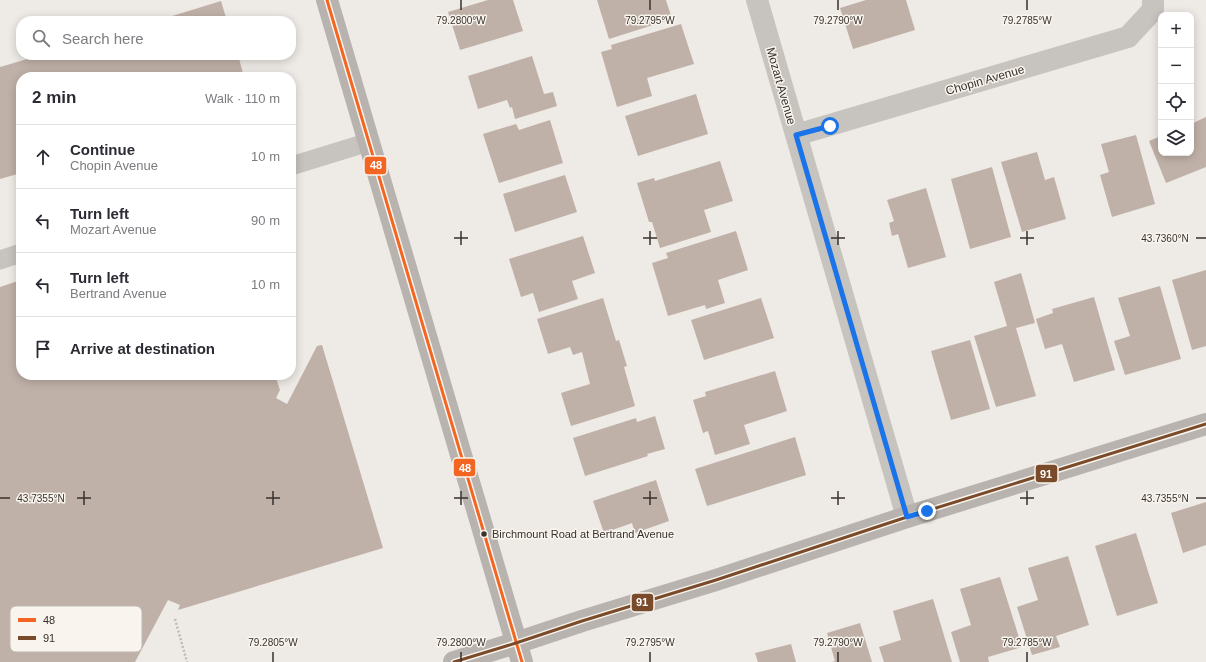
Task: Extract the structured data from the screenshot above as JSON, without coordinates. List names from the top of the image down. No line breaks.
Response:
{"streets":{"street":["Chopin Avenue","Mozart Avenue"]},"crossings":[["Chopin Avenue","Mozart Avenue"]],"places":["Birchmount Road at Bertrand Avenue"],"lines":["transit line 48","transit line 91"],"legend":["48","91"],"page":{"map_buttons":["+","−"],"search":"Search here","heading":["2 min","Walk · 110 m"],"list":[["Continue","Chopin Avenue","10 m"],["Turn left","Mozart Avenue","90 m"],["Turn left","Bertrand Avenue","10 m"],"Arrive at destination"]},"coordinates":["79.2800°W","79.2795°W","79.2790°W","79.2785°W","43.7360°N","43.7355°N","79.2805°W"]}
